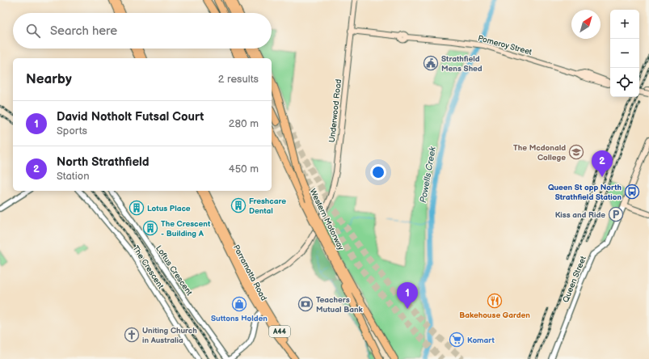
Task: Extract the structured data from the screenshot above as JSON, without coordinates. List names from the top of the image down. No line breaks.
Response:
{"streets":{"highway":["Western Motorway","Parramatta Road","A44"],"main road":["Pomeroy Street","Underwood Road","Queen Street"],"street":["The Crescent","Loftus Crescent"]},"crossings":[["Pomeroy Street","Underwood Road"]],"water":["Powells Creek"],"places":{"public building":["Strathfield Mens Shed"],"school or university":["The Mcdonald College"],"bus stop":["Queen St opp North Strathfield Station"],"building":["Freshcare Dental","Lotus Place","The Crescent - Building A"],"parking":["Kiss and Ride"],"restaurant":["Bakehouse Garden"],"shop":["Suttons Holden"],"bank":["Teachers Mutual Bank"],"church":["Uniting Church in Australia"],"supermarket":["Komart"]},"north":"top right","page":{"map_buttons":["+","−"],"search":"Search here","heading":["Nearby","2 results"],"list":[{"mark":"1","name":"David Notholt Futsal Court","note":"Sports","value":"280 m"},{"mark":"2","name":"North Strathfield","note":"Station","value":"450 m"}],"pins":["2","1"]}}
